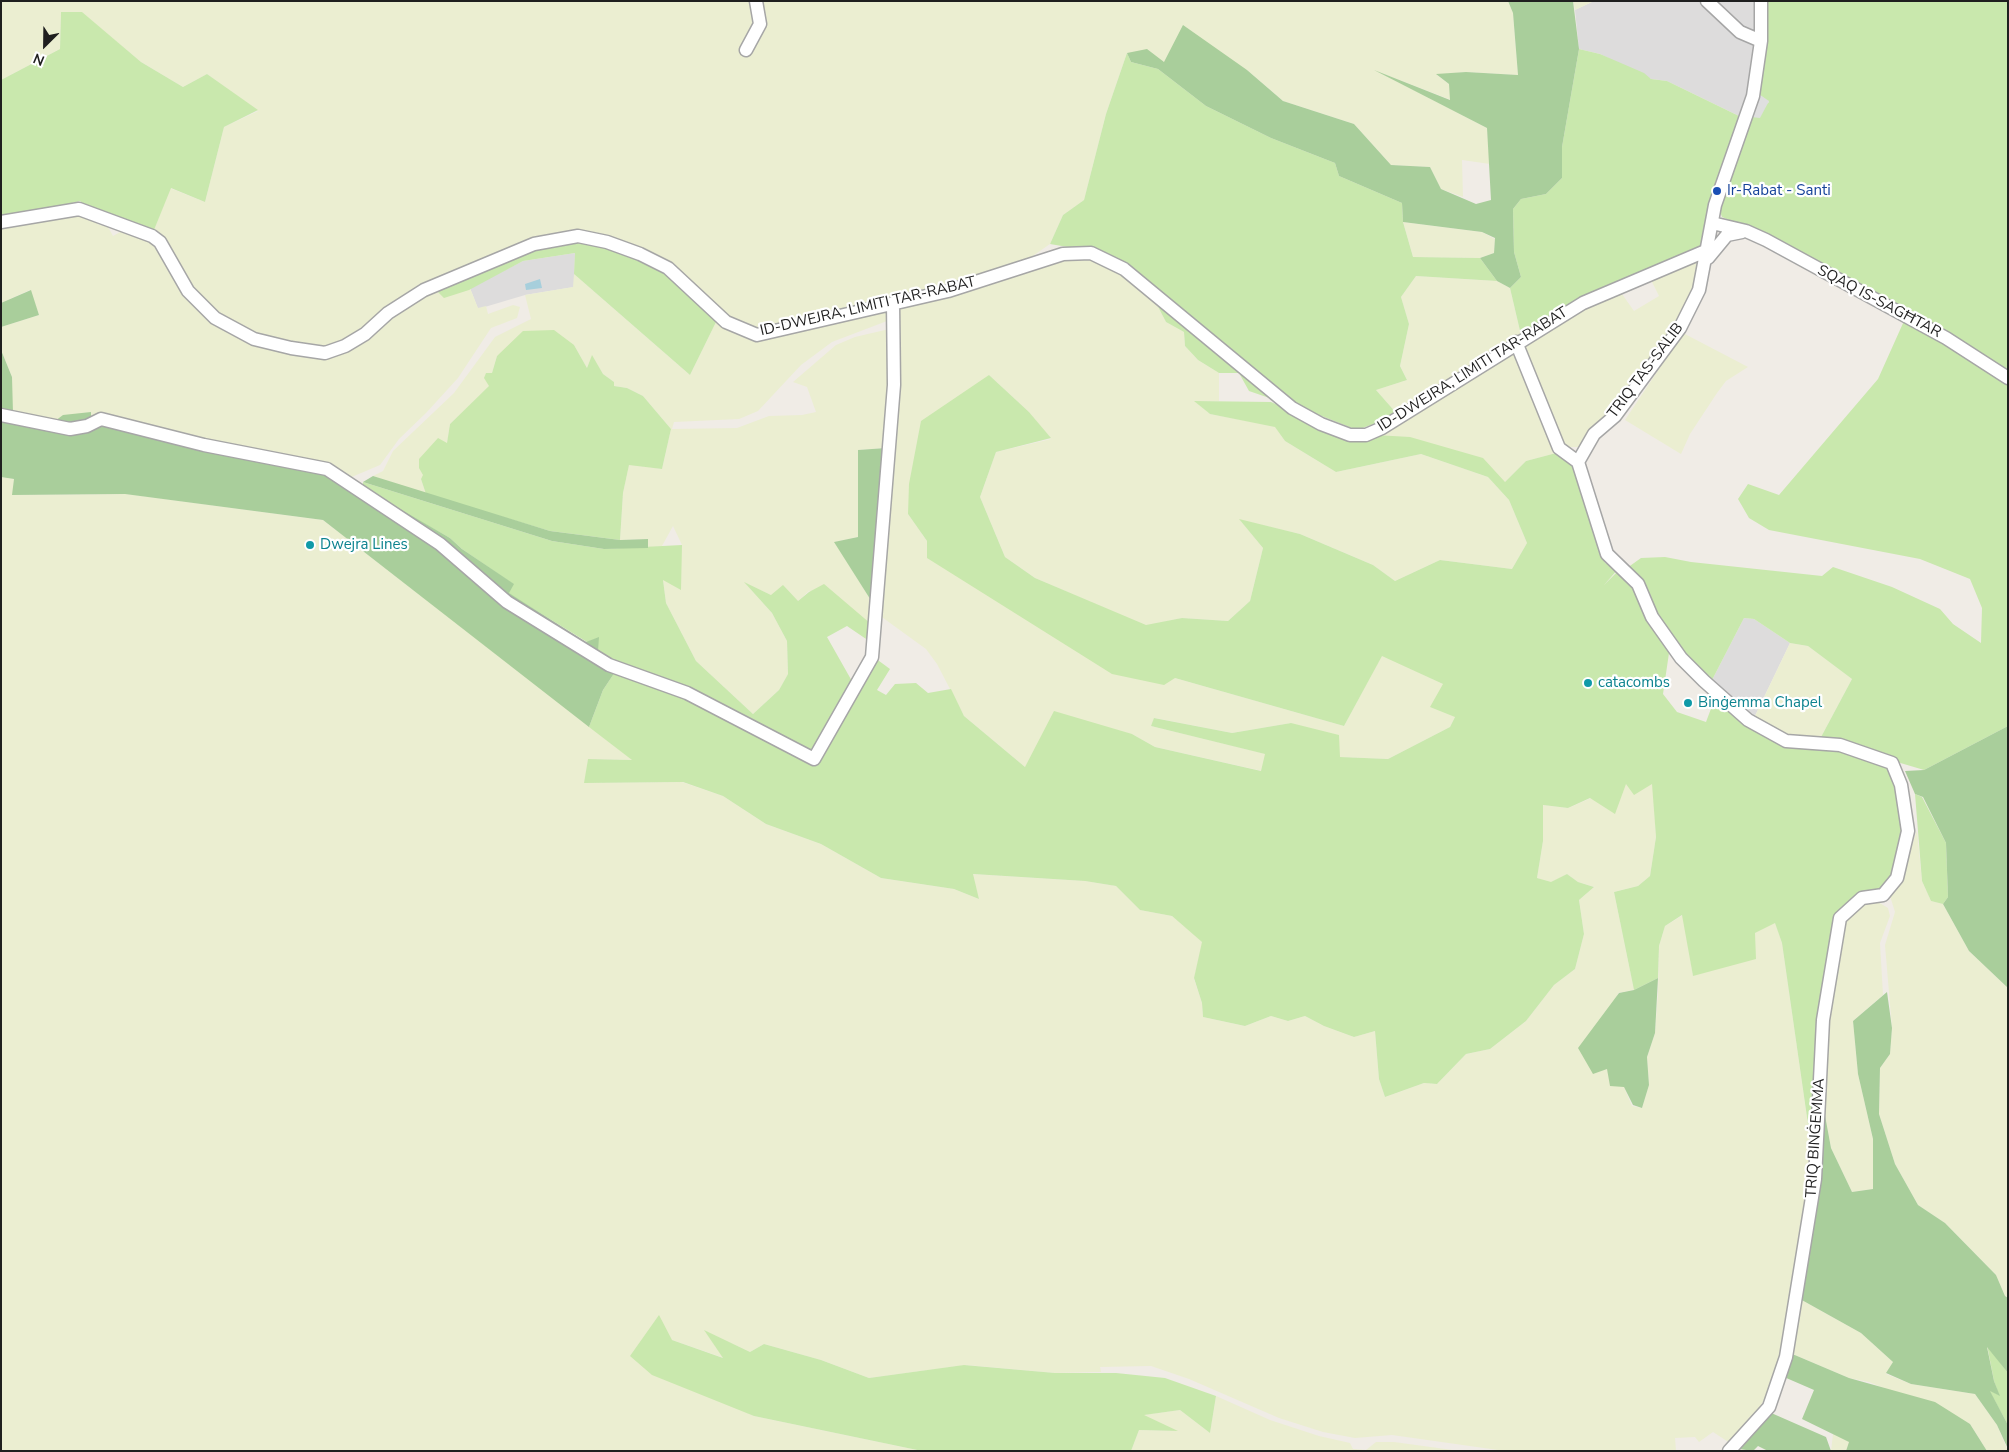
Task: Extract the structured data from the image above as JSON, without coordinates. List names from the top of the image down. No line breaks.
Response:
{"streets":{"street":["SQAQ IS-SAGĦTAR","ID-DWEJRA, LIMITI TAR-RABAT","TRIQ TAS-SALIB","TRIQ BINĠEMMA"]},"crossings":[["SQAQ IS-SAGĦTAR","TRIQ TAS-SALIB"],["ID-DWEJRA, LIMITI TAR-RABAT","TRIQ TAS-SALIB"],["TRIQ TAS-SALIB","TRIQ BINĠEMMA"]],"places":["Ir-Rabat - Santi","Dwejra Lines","catacombs","Binġemma Chapel"],"north":"bottom left"}
